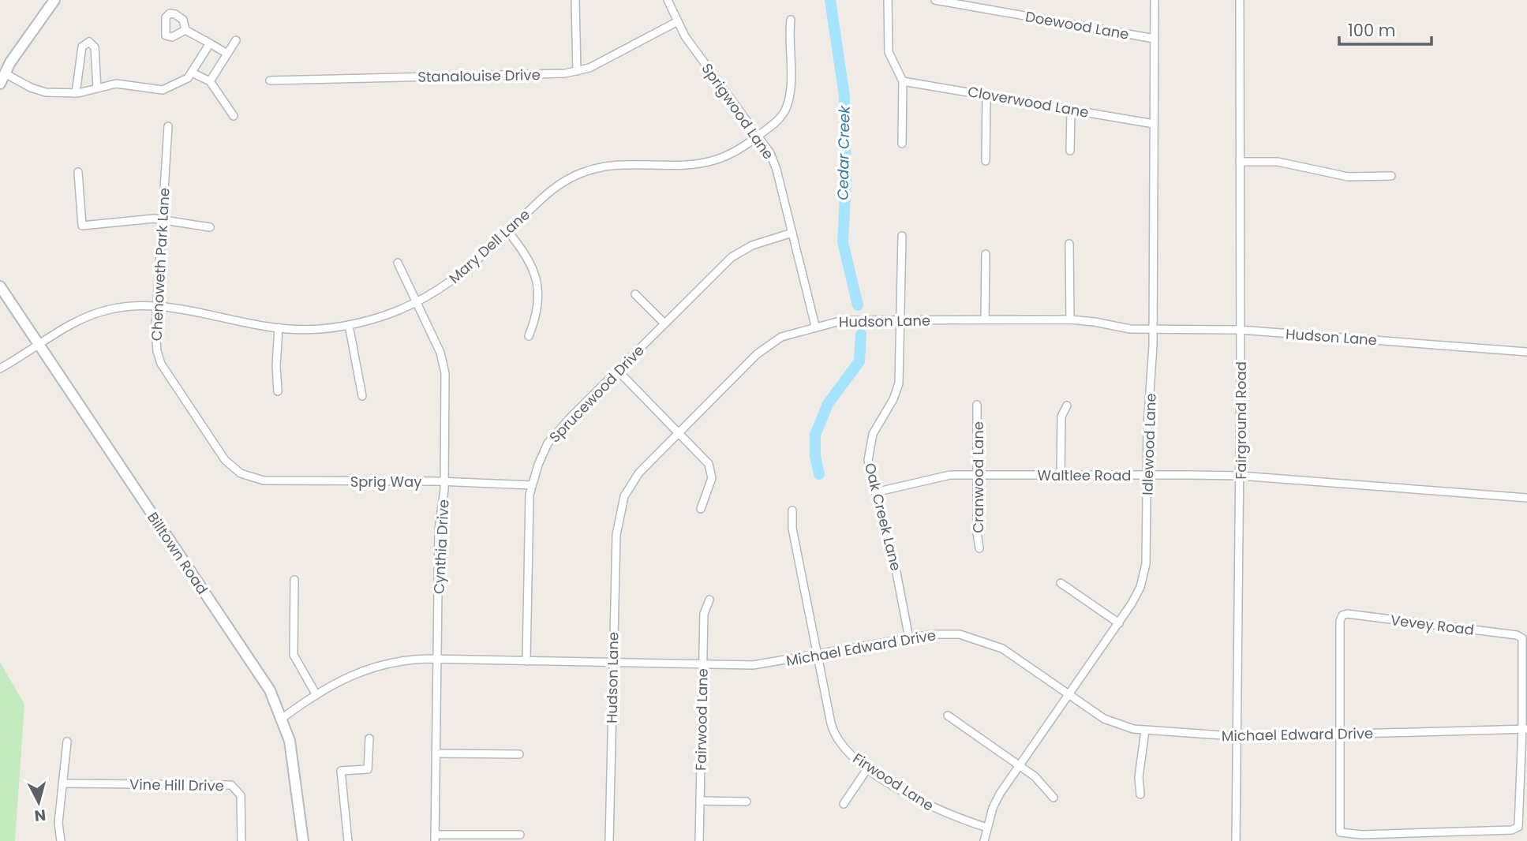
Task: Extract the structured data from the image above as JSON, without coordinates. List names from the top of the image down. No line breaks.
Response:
{"streets":{"main road":["Billtown Road"],"street":["Doewood Lane","Stanalouise Drive","Cloverwood Lane","Sprigwood Lane","Mary Dell Lane","Chenoweth Park Lane","Hudson Lane","Sprucewood Drive","Fairground Road","Idlewood Lane","Waltlee Road","Cranwood Lane","Sprig Way","Oak Creek Lane","Cynthia Drive","Vevey Road","Michael Edward Drive","Fairwood Lane","Firwood Lane","Vine Hill Drive"]},"crossings":[["Doewood Lane","Idlewood Lane"],["Stanalouise Drive","Sprigwood Lane"],["Cloverwood Lane","Idlewood Lane"],["Sprigwood Lane","Mary Dell Lane"],["Sprigwood Lane","Hudson Lane"],["Sprigwood Lane","Sprucewood Drive"],["Mary Dell Lane","Chenoweth Park Lane"],["Mary Dell Lane","Cynthia Drive"],["Mary Dell Lane","Billtown Road"],["Chenoweth Park Lane","Sprig Way"],["Hudson Lane","Fairground Road"],["Hudson Lane","Idlewood Lane"],["Hudson Lane","Oak Creek Lane"],["Hudson Lane","Michael Edward Drive"],["Sprucewood Drive","Sprig Way"],["Sprucewood Drive","Michael Edward Drive"],["Fairground Road","Waltlee Road"],["Fairground Road","Michael Edward Drive"],["Idlewood Lane","Waltlee Road"],["Idlewood Lane","Michael Edward Drive"],["Idlewood Lane","Firwood Lane"],["Waltlee Road","Cranwood Lane"],["Waltlee Road","Oak Creek Lane"],["Sprig Way","Cynthia Drive"],["Oak Creek Lane","Michael Edward Drive"],["Cynthia Drive","Michael Edward Drive"],["Billtown Road","Michael Edward Drive"],["Vevey Road","Michael Edward Drive"],["Michael Edward Drive","Fairwood Lane"],["Michael Edward Drive","Firwood Lane"]],"water":["Cedar Creek"],"scale_bar":"100 m","north":"bottom"}
